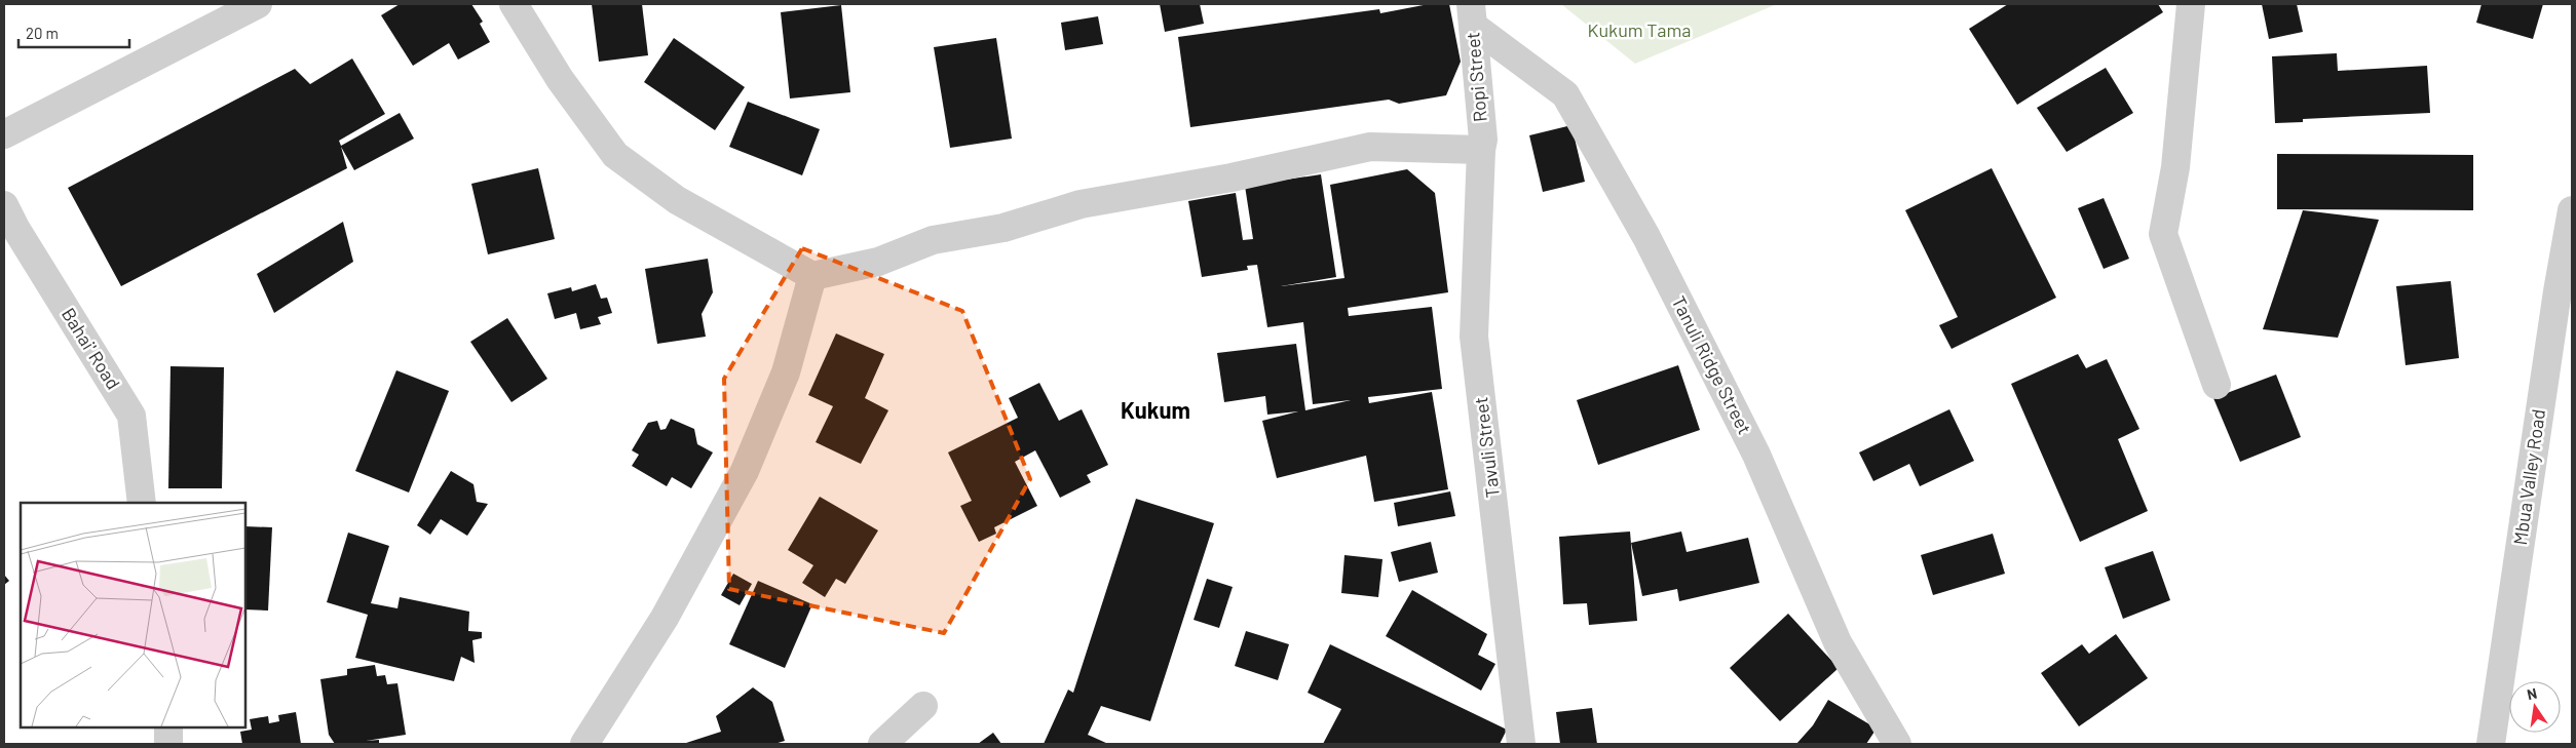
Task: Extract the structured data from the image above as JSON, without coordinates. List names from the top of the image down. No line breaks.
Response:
{"streets":{"street":["Ropi Street","Bahai' Road","Tanuli Ridge Street","Tavuli Street","Mbua Valley Road"]},"crossings":[["Ropi Street","Tanuli Ridge Street"],["Ropi Street","Tavuli Street"]],"districts":["Kukum"],"parks":["Kukum Tama"],"scale_bar":"20 m","north":"top"}
